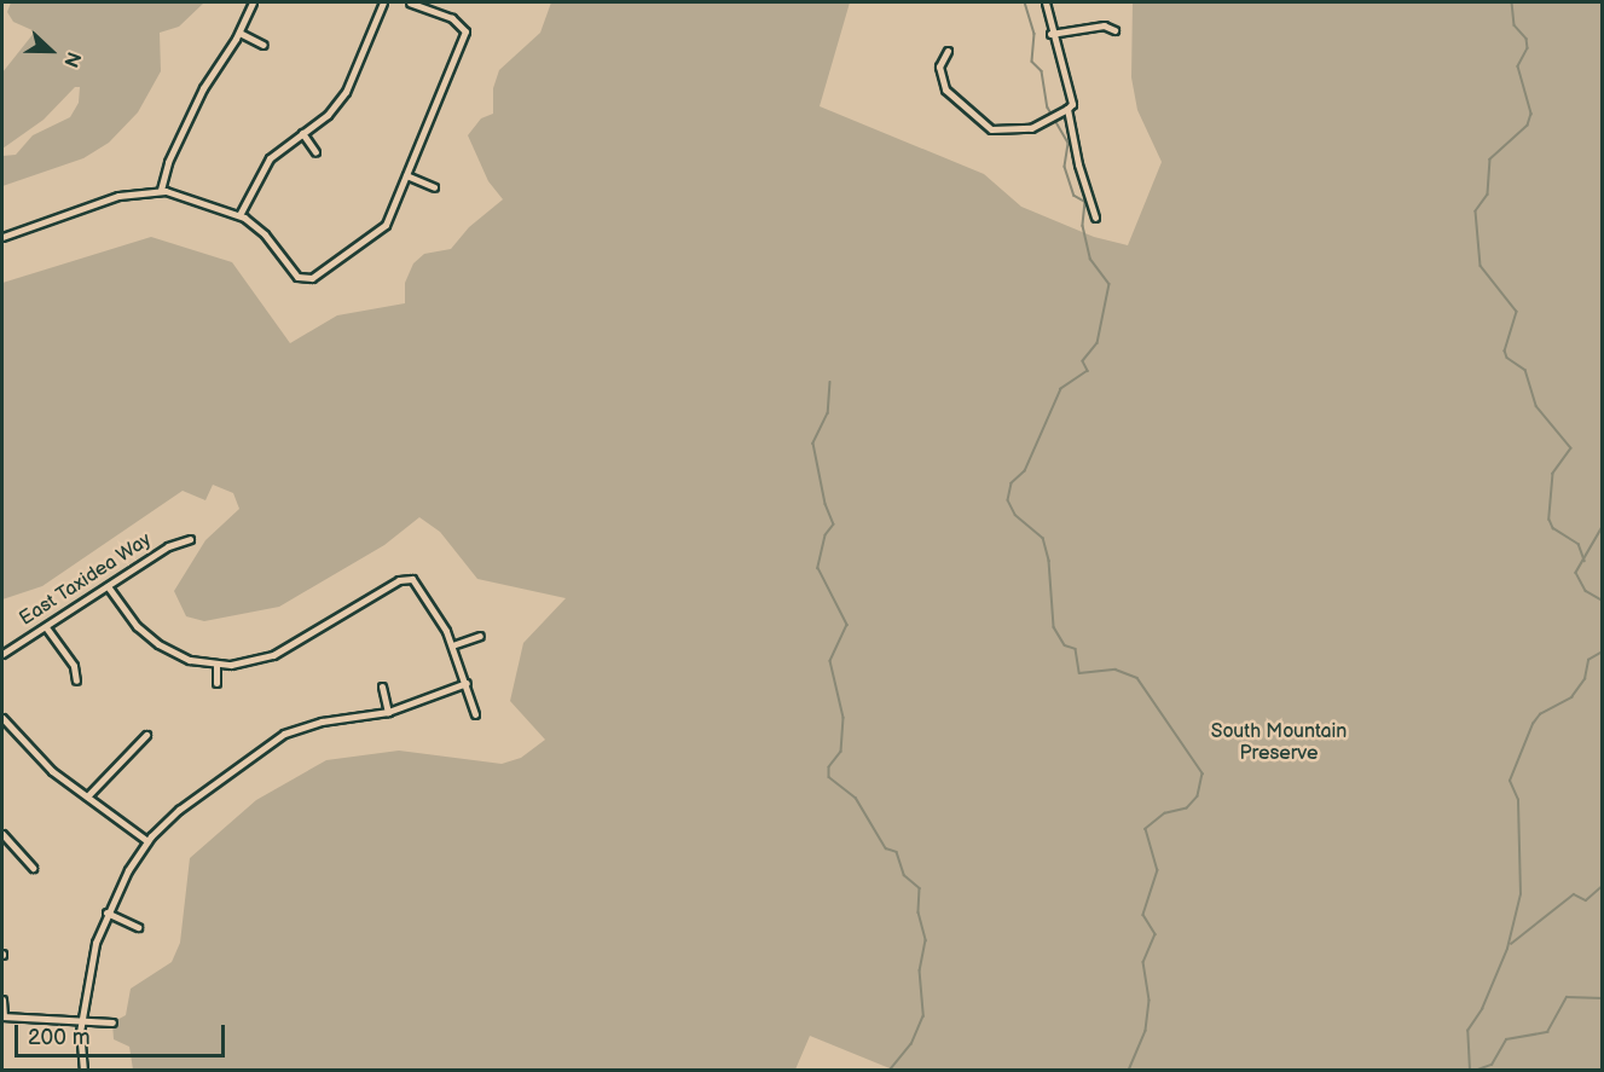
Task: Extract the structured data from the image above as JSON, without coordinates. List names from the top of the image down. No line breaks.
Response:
{"streets":{"street":["East Taxidea Way"]},"parks":["South Mountain Preserve"],"scale_bar":"200 m","north":"right"}
